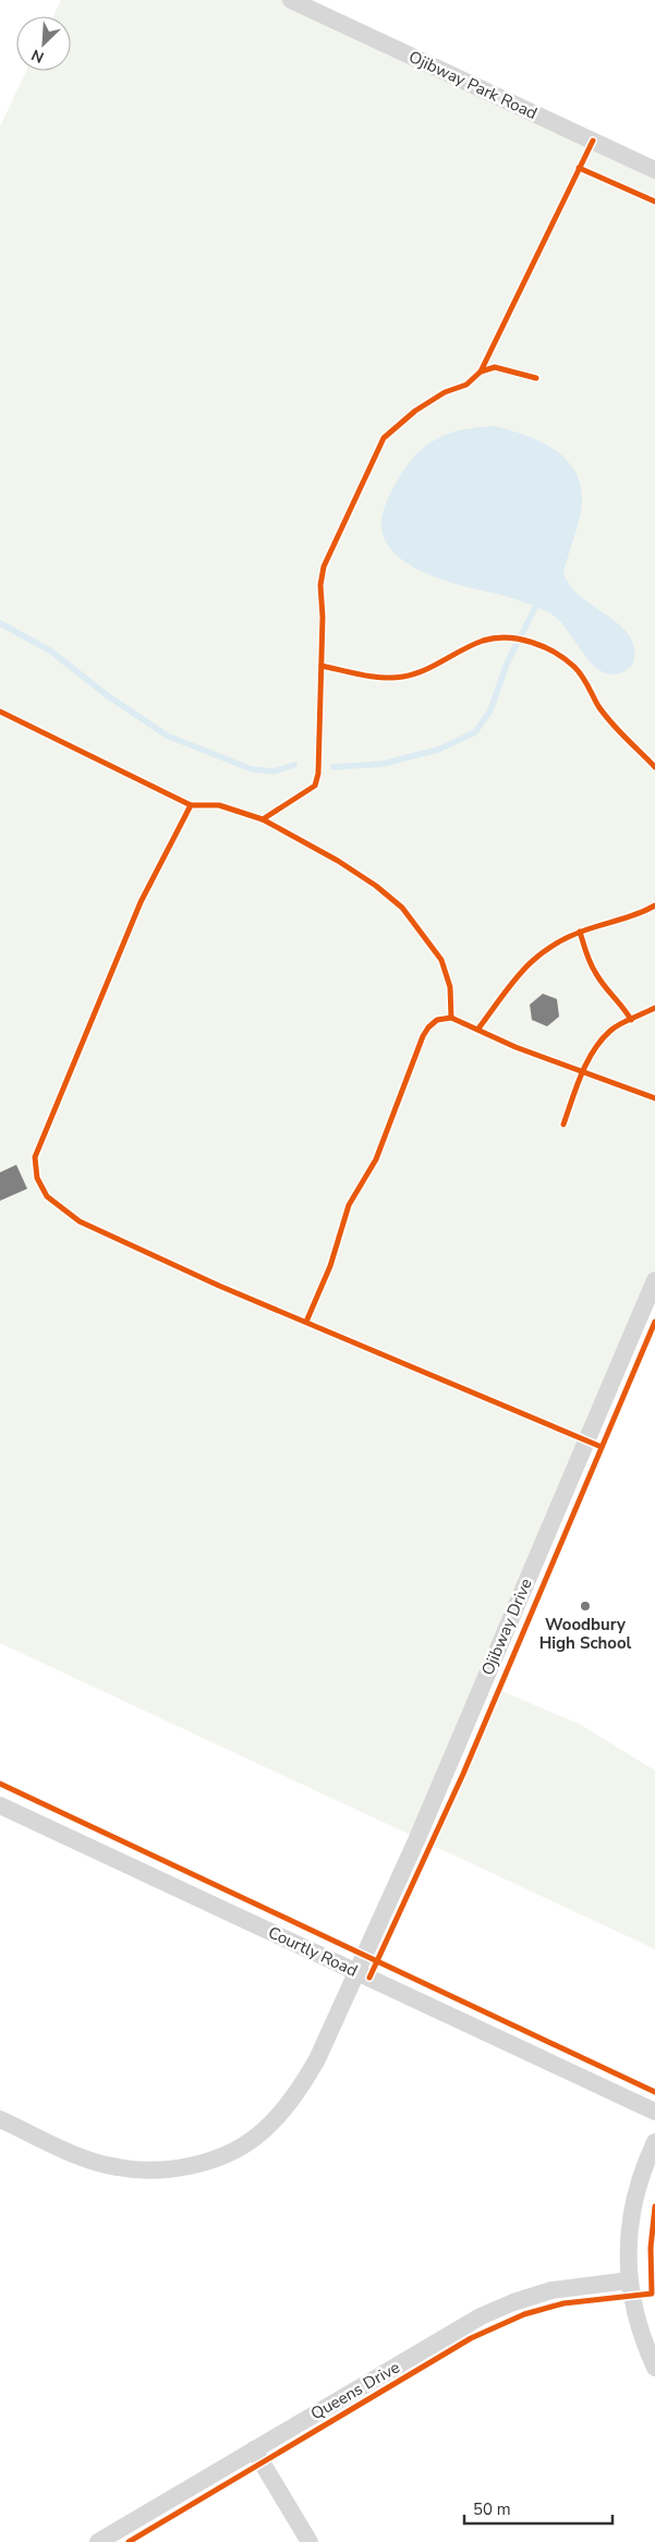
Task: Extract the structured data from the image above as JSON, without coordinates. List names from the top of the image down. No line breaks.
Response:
{"streets":{"street":["Ojibway Park Road","Ojibway Drive","Courtly Road","Queens Drive"]},"crossings":[["Ojibway Drive","Courtly Road"]],"places":["Woodbury High School"],"scale_bar":"50 m","north":"bottom left"}
